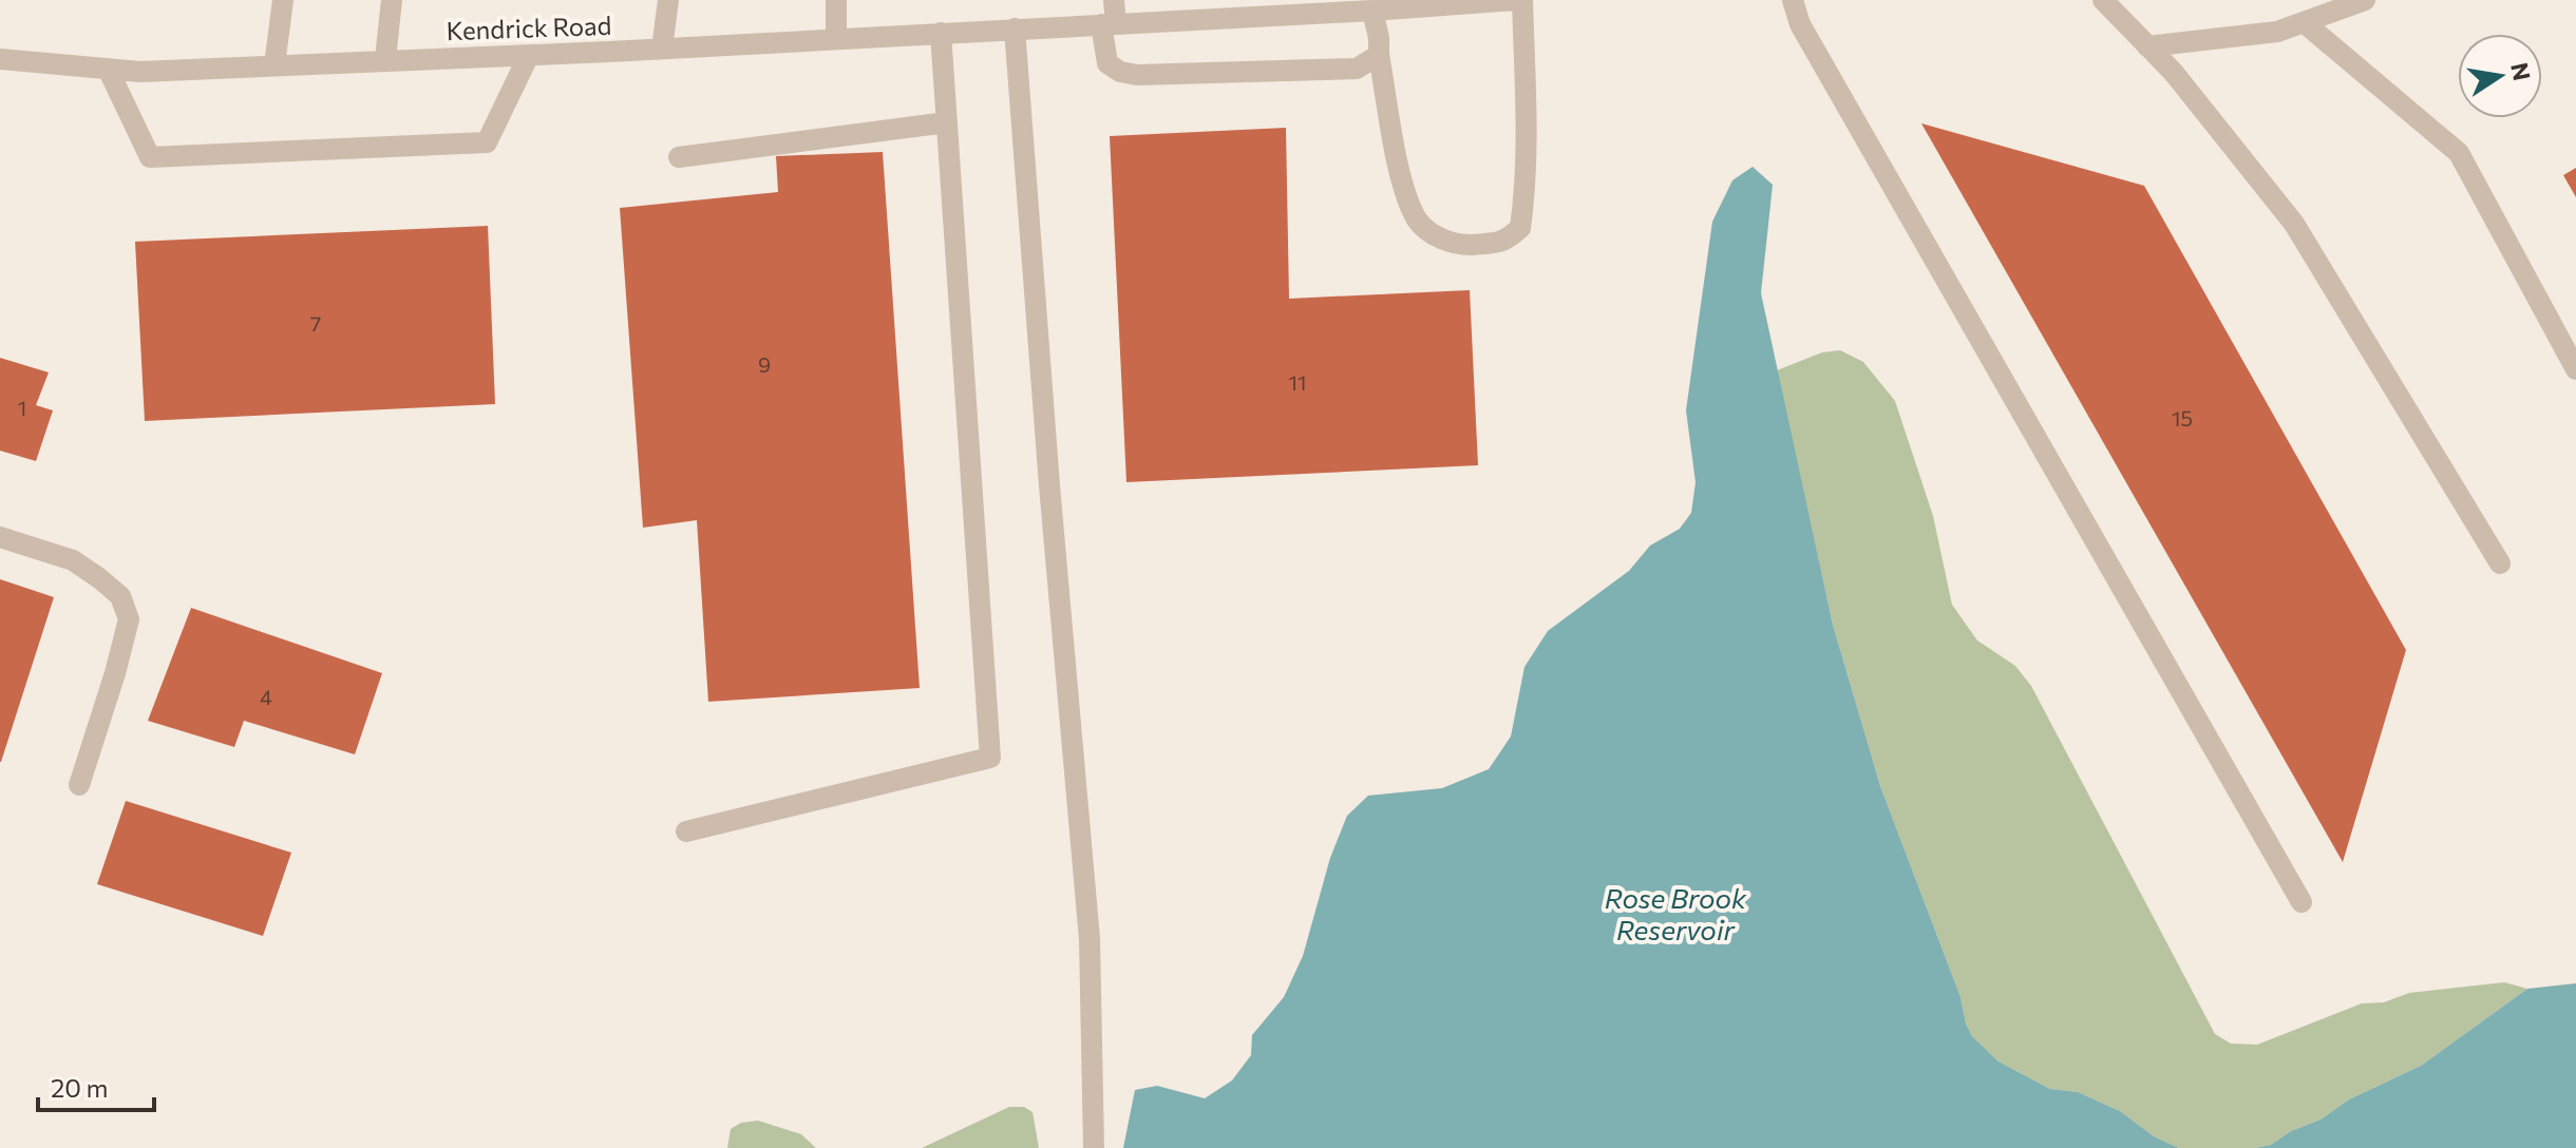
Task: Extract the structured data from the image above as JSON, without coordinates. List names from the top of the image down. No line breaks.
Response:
{"streets":{"street":["Kendrick Road"]},"water":["Rose Brook Reservoir"],"house_numbers":["7","9","11","1","15","4"],"scale_bar":"20 m","north":"right"}
